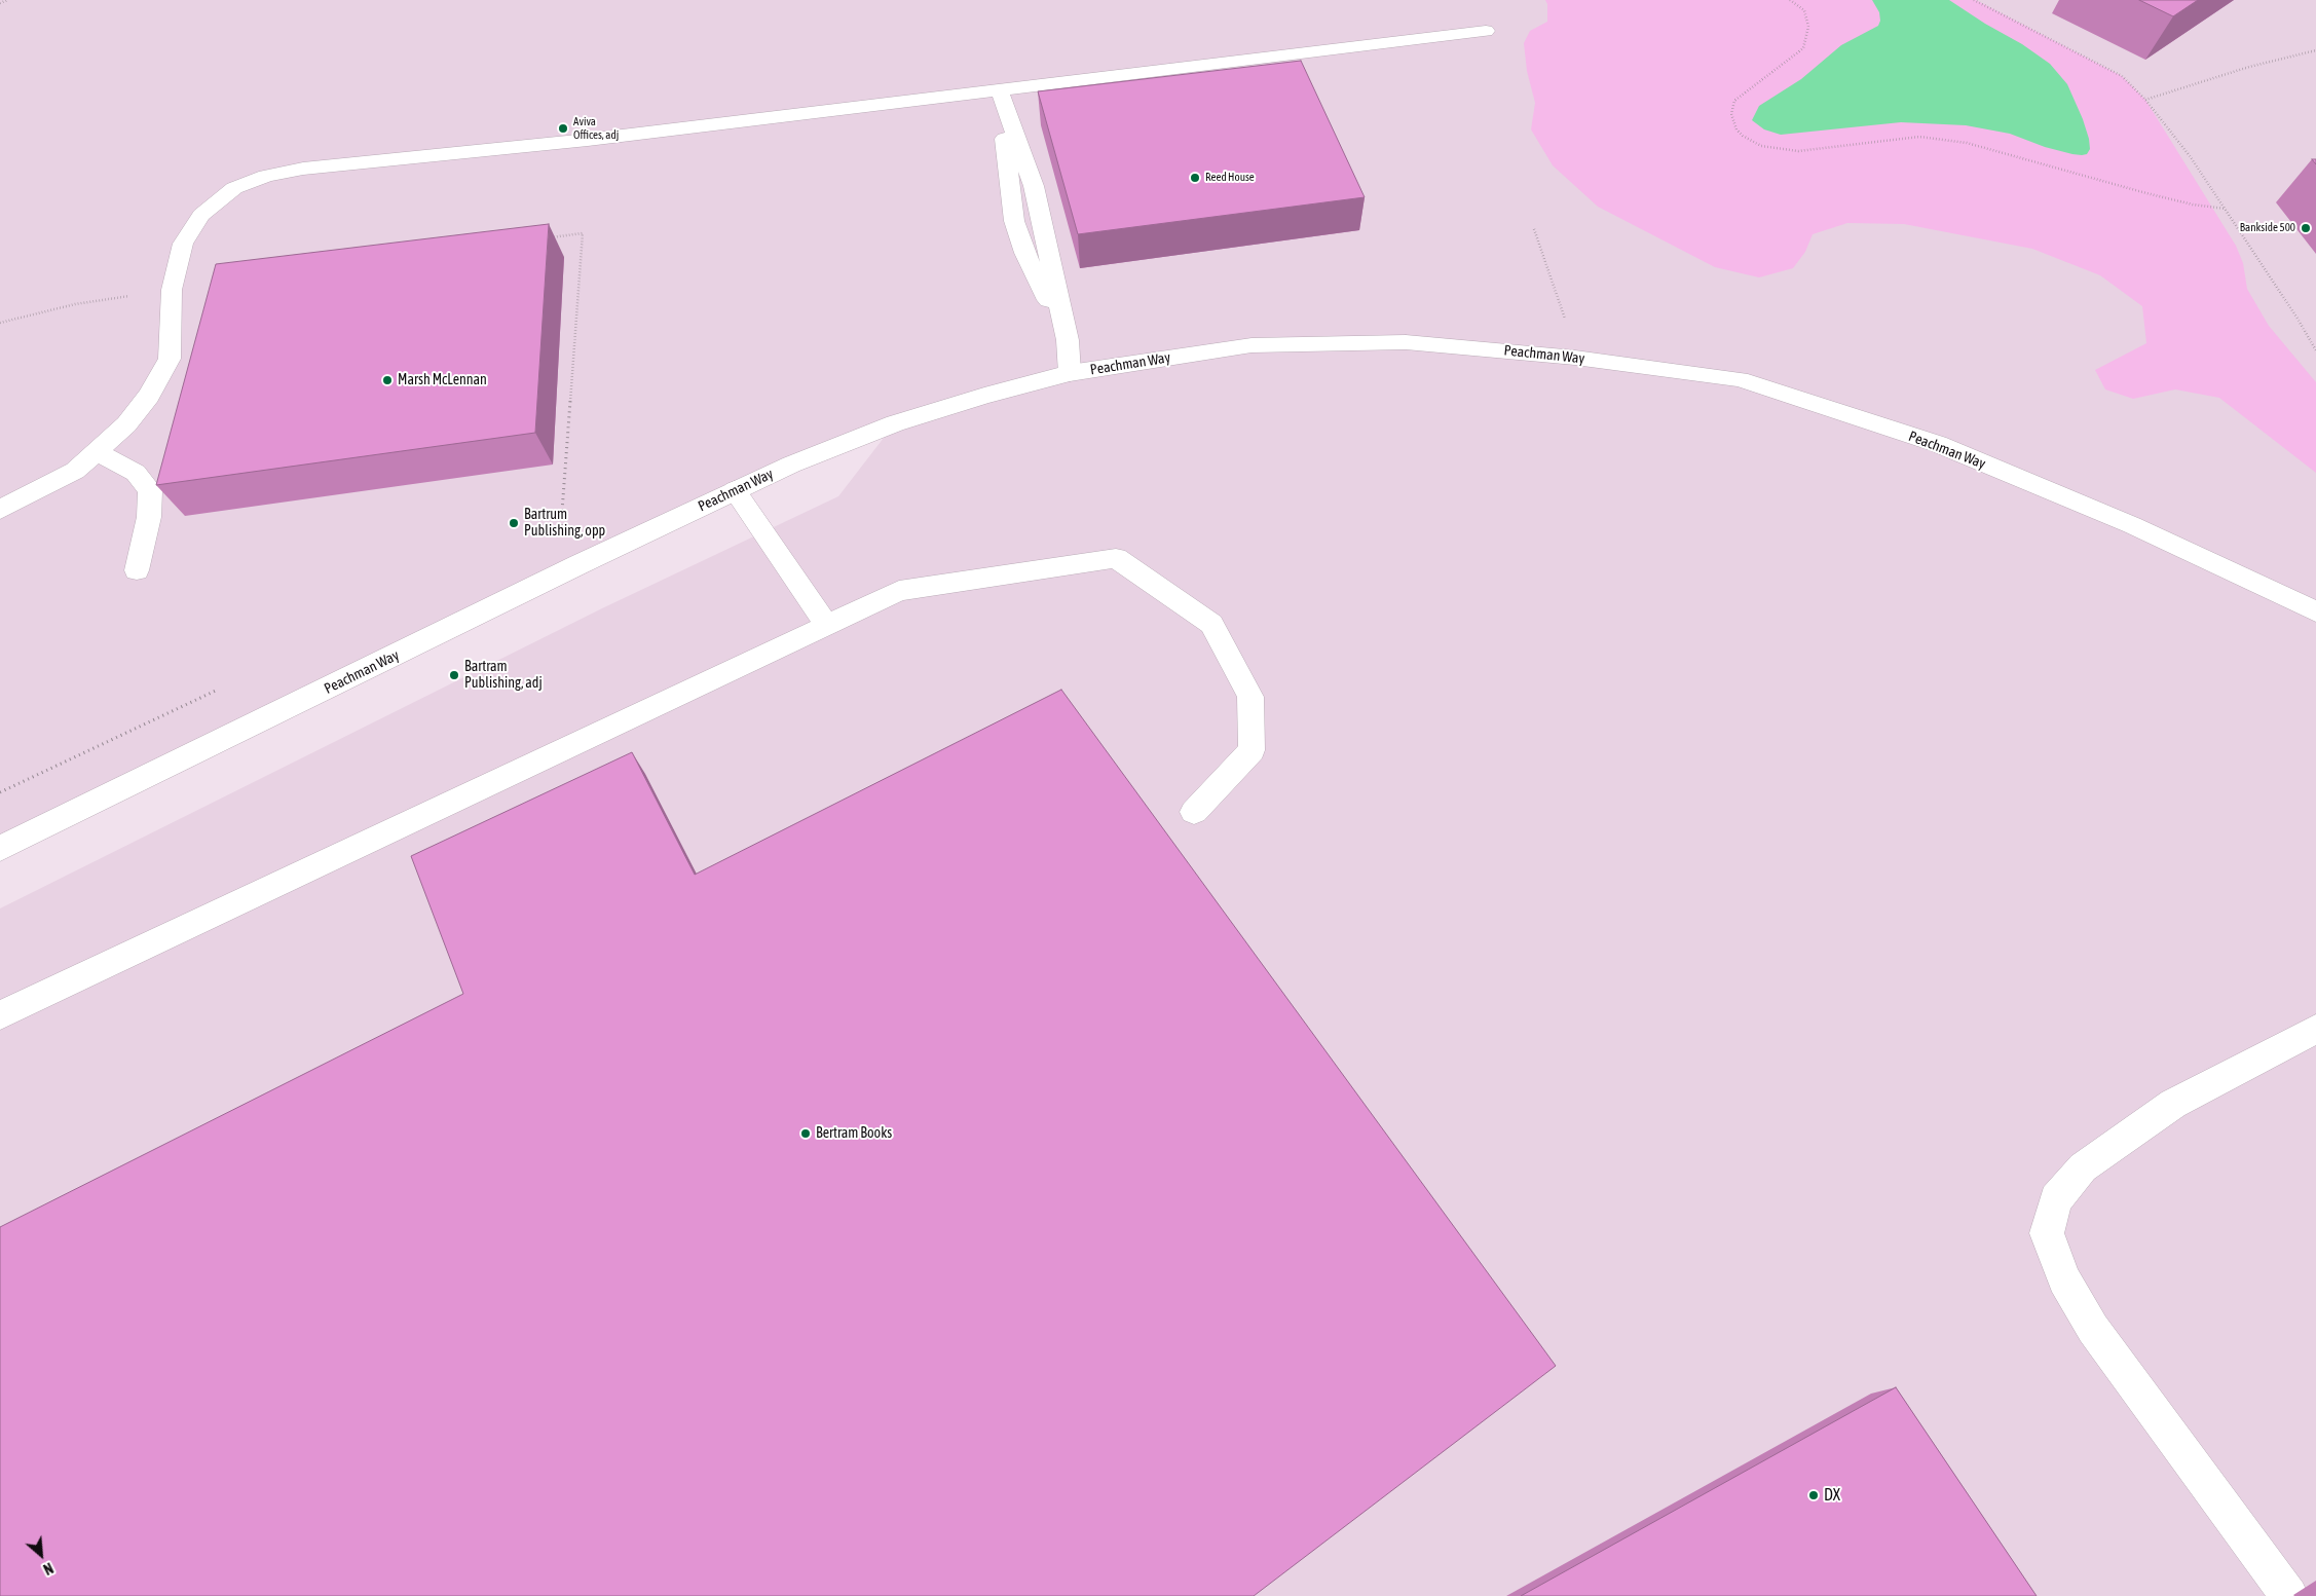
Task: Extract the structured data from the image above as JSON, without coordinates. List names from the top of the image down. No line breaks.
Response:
{"streets":{"street":["Peachman Way"]},"places":["Aviva Offices, adj","Reed House","Bankside 500","Marsh McLennan","Bartrum Publishing, opp","Bartram Publishing, adj","Bertram Books","DX"],"north":"bottom right"}
